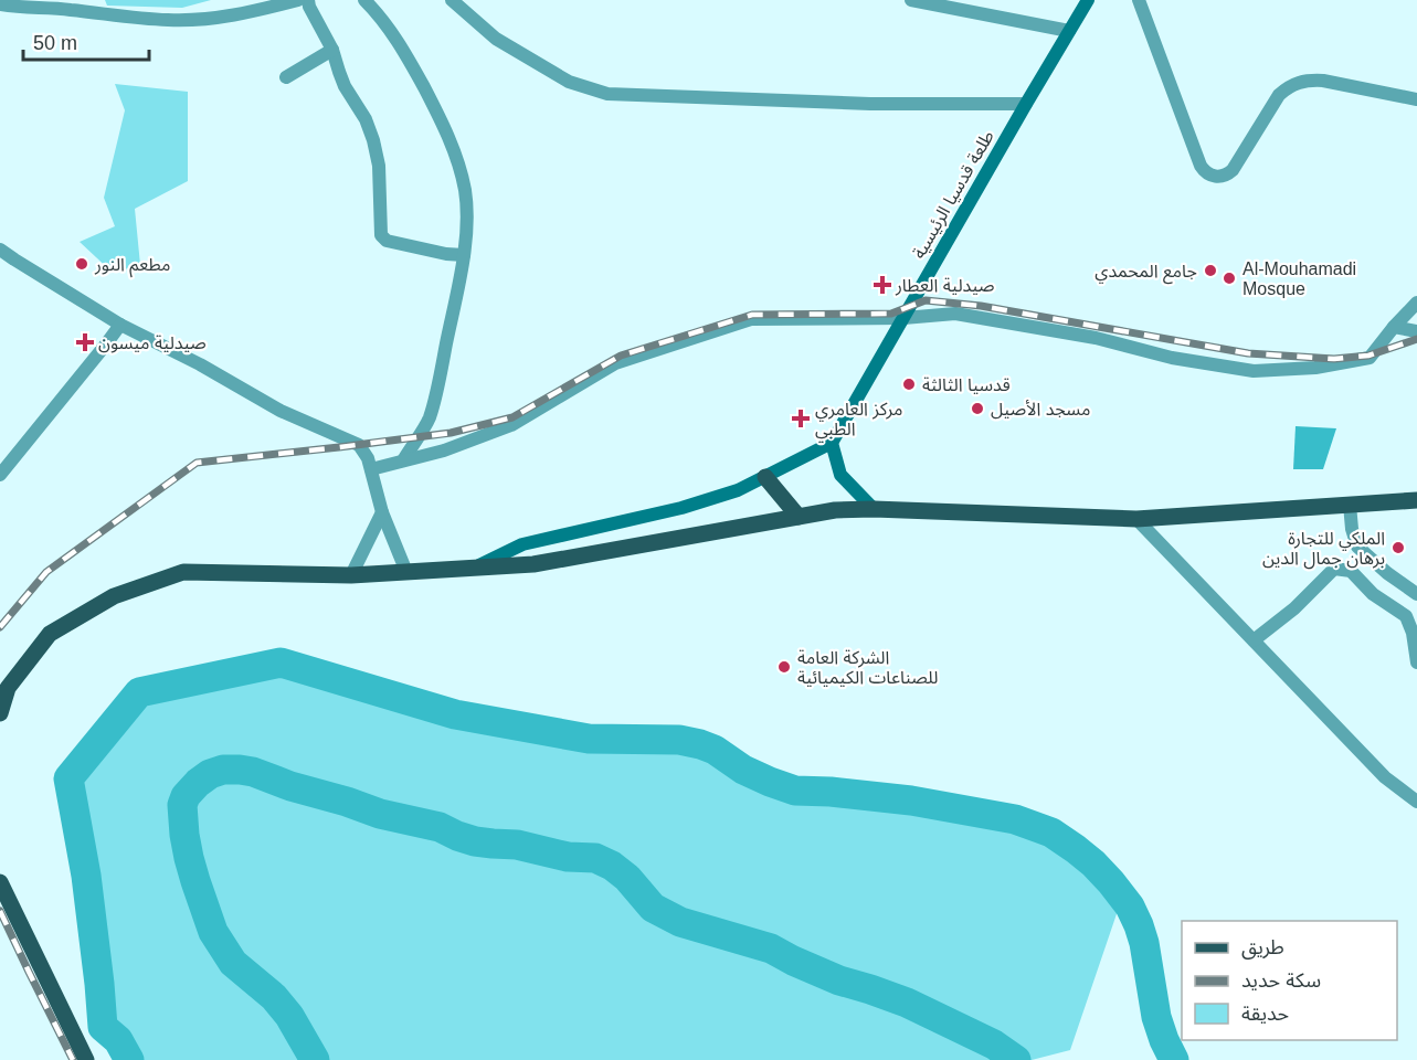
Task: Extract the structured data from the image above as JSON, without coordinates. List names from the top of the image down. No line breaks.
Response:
{"streets":{"main road":["طلعة قدسيا الرئيسية"]},"places":{"other":["مطعم النور","جامع المحمدي","Al-Mouhamadi Mosque","قدسيا الثالثة","مسجد الأصيل","الملكي للتجارة برهان جمال الدين","الشركة العامة للصناعات الكيميائية"],"health":["صيدلية العطار","صيدلية ميسون","مركز العامري الطبي"]},"legend":["طريق","سكة حديد","حديقة"],"scale_bar":"50 m"}
